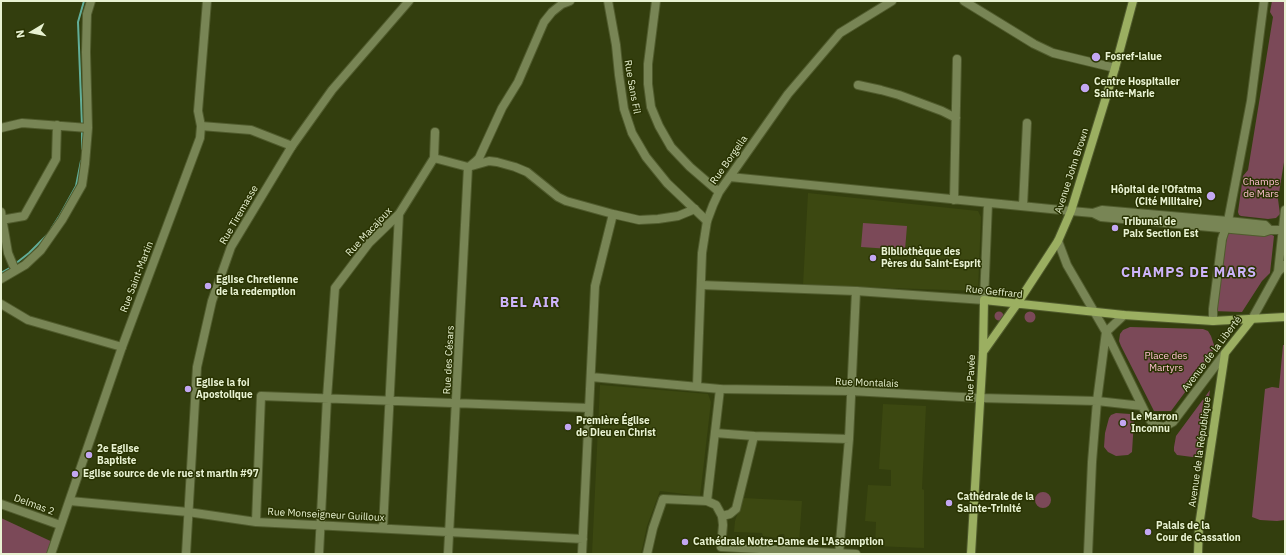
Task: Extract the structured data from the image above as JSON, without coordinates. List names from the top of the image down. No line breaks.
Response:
{"streets":{"main road":["Avenue John Brown","Rue Geffrard","Avenue de la Liberté","Rue Pavée","Avenue de la République"],"street":["Rue Sans Fil","Rue Borgella","Rue Tiremasse","Rue Macajoux","Rue Saint-Martin","Rue des Césars","Rue Montalais","Delmas 2","Rue Monseigneur Guilloux"]},"crossings":[["Rue Sans Fil","Rue Borgella"],["Rue Borgella","Rue Geffrard"],["Rue Borgella","Rue Montalais"],["Avenue John Brown","Rue Geffrard"],["Avenue John Brown","Rue Pavée"],["Rue Tiremasse","Rue Monseigneur Guilloux"],["Rue Macajoux","Rue Monseigneur Guilloux"],["Rue Saint-Martin","Delmas 2"],["Rue Saint-Martin","Rue Monseigneur Guilloux"],["Rue Geffrard","Avenue de la Liberté"],["Rue Geffrard","Rue Pavée"],["Avenue de la Liberté","Rue Montalais"],["Avenue de la Liberté","Avenue de la République"],["Rue des Césars","Rue Monseigneur Guilloux"],["Rue Pavée","Rue Montalais"]],"districts":["CHAMPS DE MARS","BEL AIR"],"parks":["Champs de Mars","Place des Martyrs"],"places":["Fosref-lalue","Centre Hospitalier Sainte-Marie","Hôpital de l'Ofatma (Cité Militaire)","Tribunal de Paix Section Est","Bibliothèque des Pères du Saint-Esprit","Eglise Chretienne de la redemption","Eglise la foi Apostolique","Le Marron Inconnu","Première Église de Dieu en Christ","2e Eglise Baptiste","Eglise source de vie rue st martin #97","Cathédrale de la Sainte-Trinité","Palais de la Cour de Cassation","Cathédrale Notre-Dame de L'Assomption"],"north":"left"}
